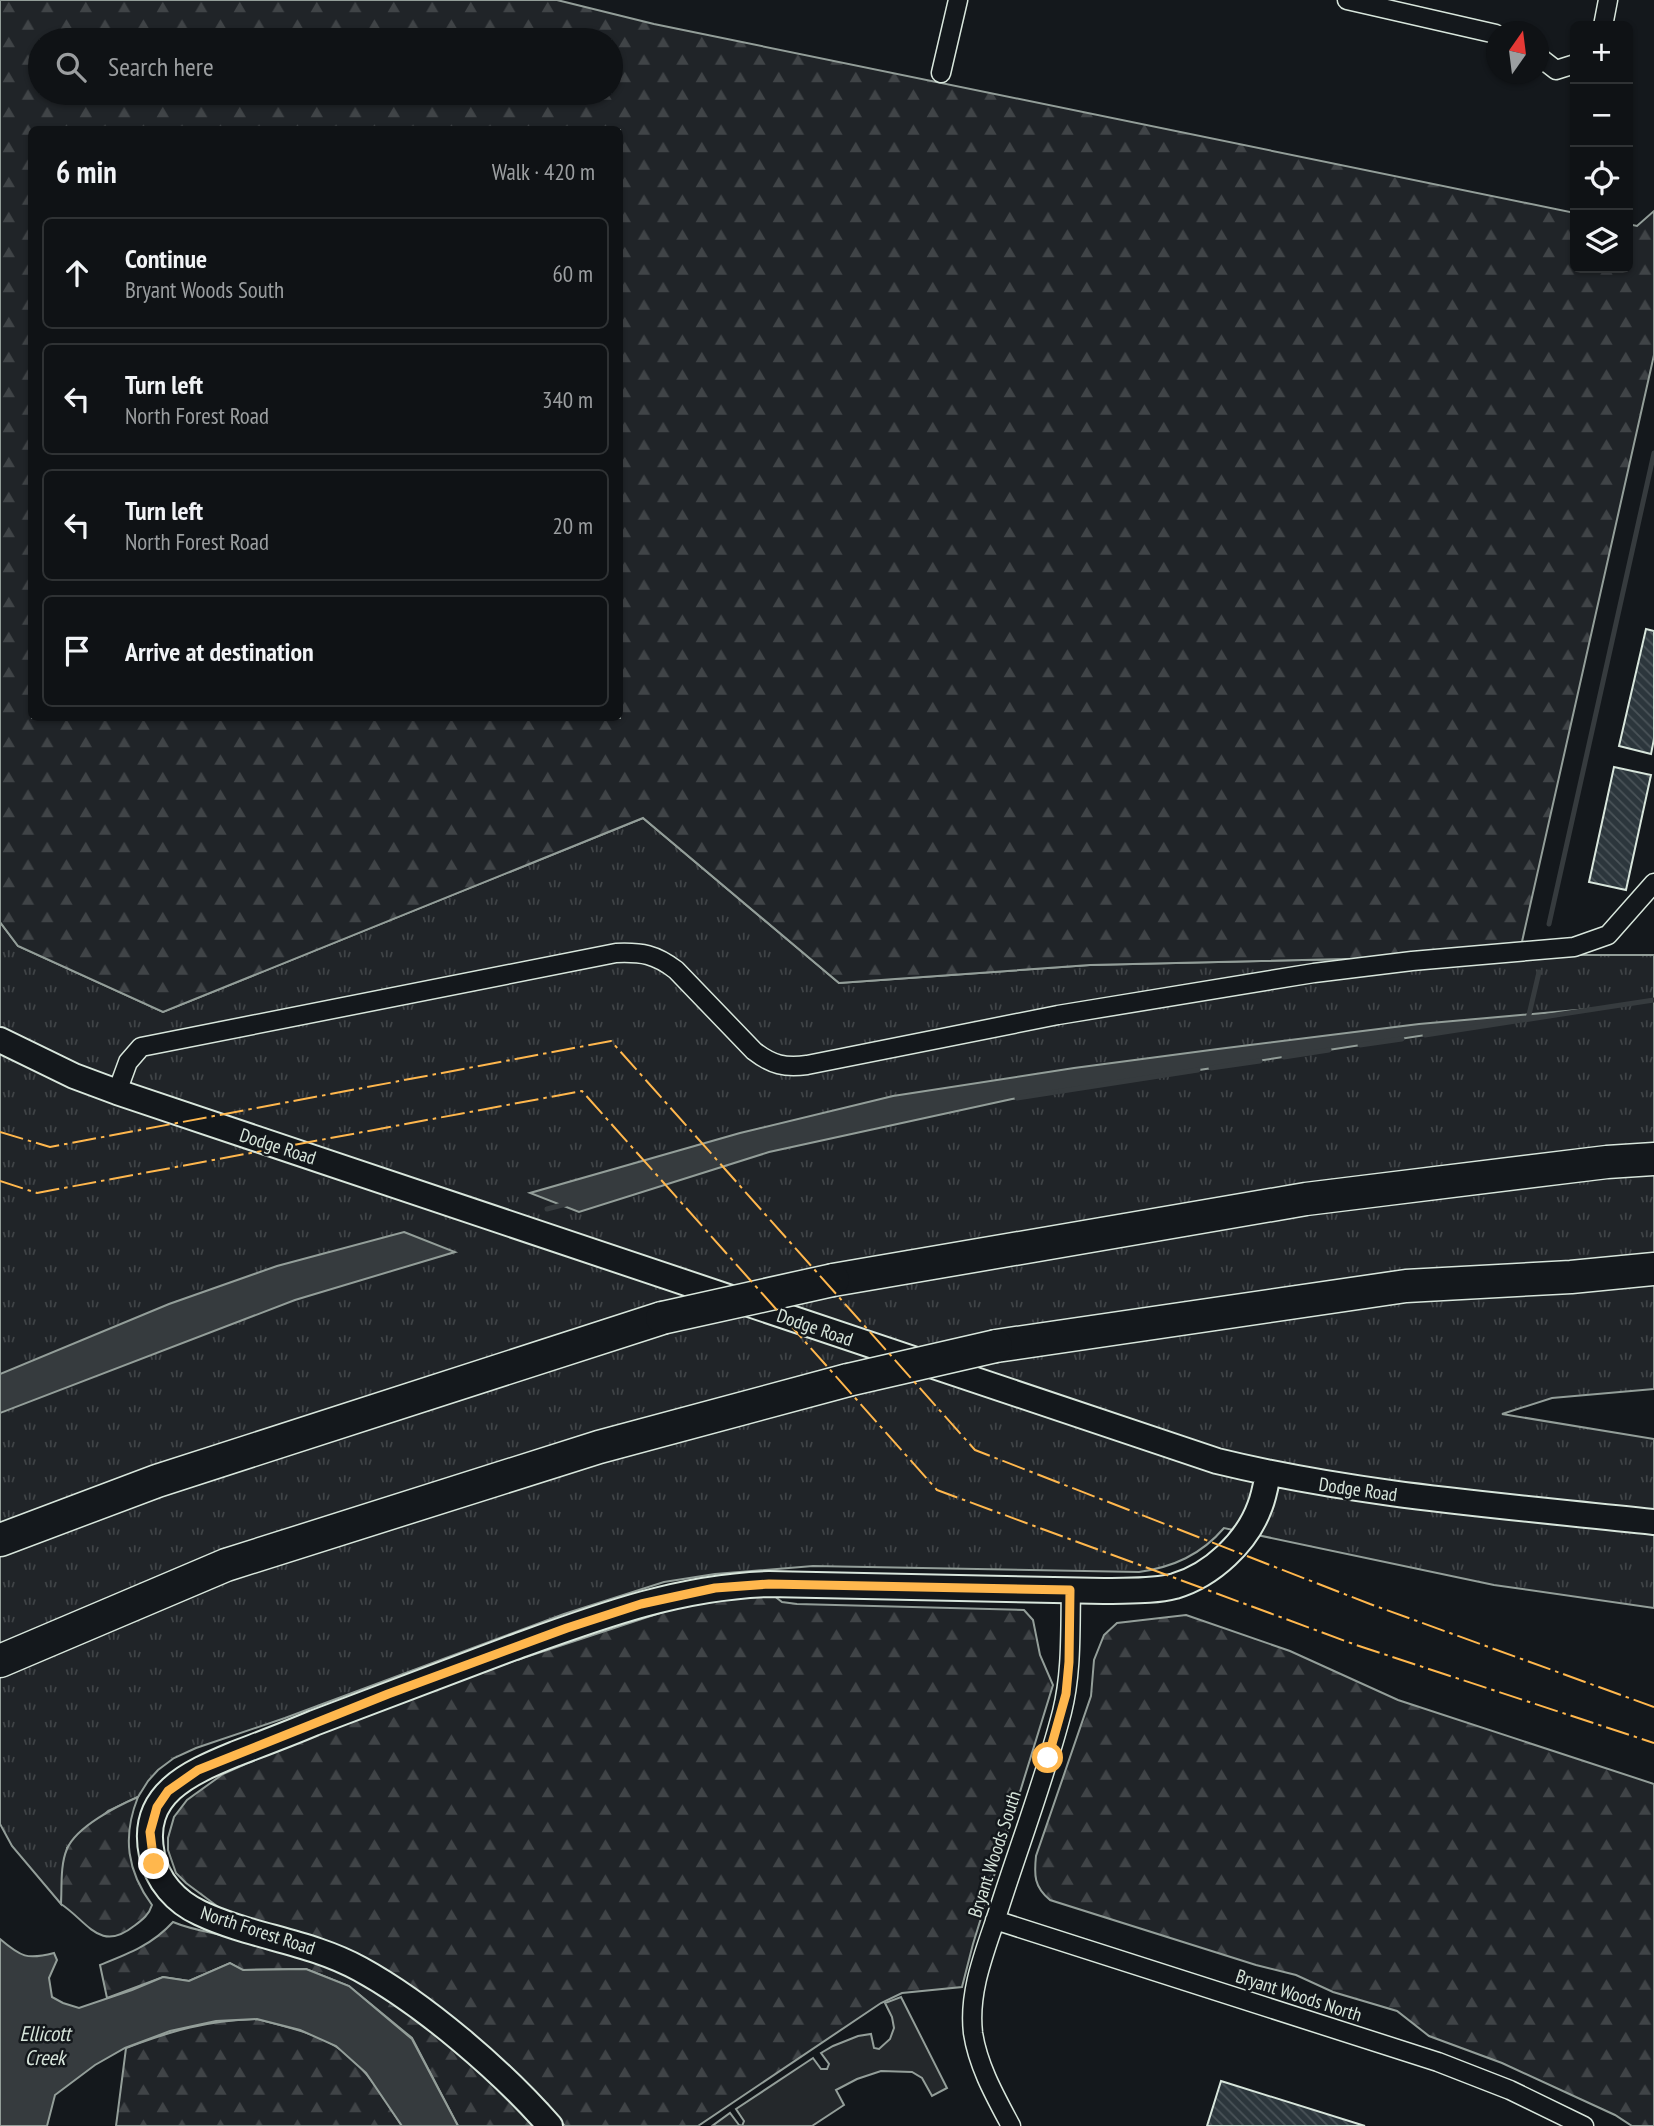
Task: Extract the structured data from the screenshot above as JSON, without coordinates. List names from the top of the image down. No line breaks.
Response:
{"streets":{"street":["Dodge Road","Bryant Woods South","North Forest Road","Bryant Woods North"]},"crossings":[["Dodge Road","North Forest Road"],["Bryant Woods South","North Forest Road"],["Bryant Woods South","Bryant Woods North"]],"water":["Ellicott Creek"],"north":"top","page":{"map_buttons":["+","−"],"search":"Search here","heading":["6 min","Walk · 420 m"],"list":[["Continue","Bryant Woods South","60 m"],["Turn left","North Forest Road","340 m"],["Turn left","North Forest Road","20 m"],"Arrive at destination"]}}
